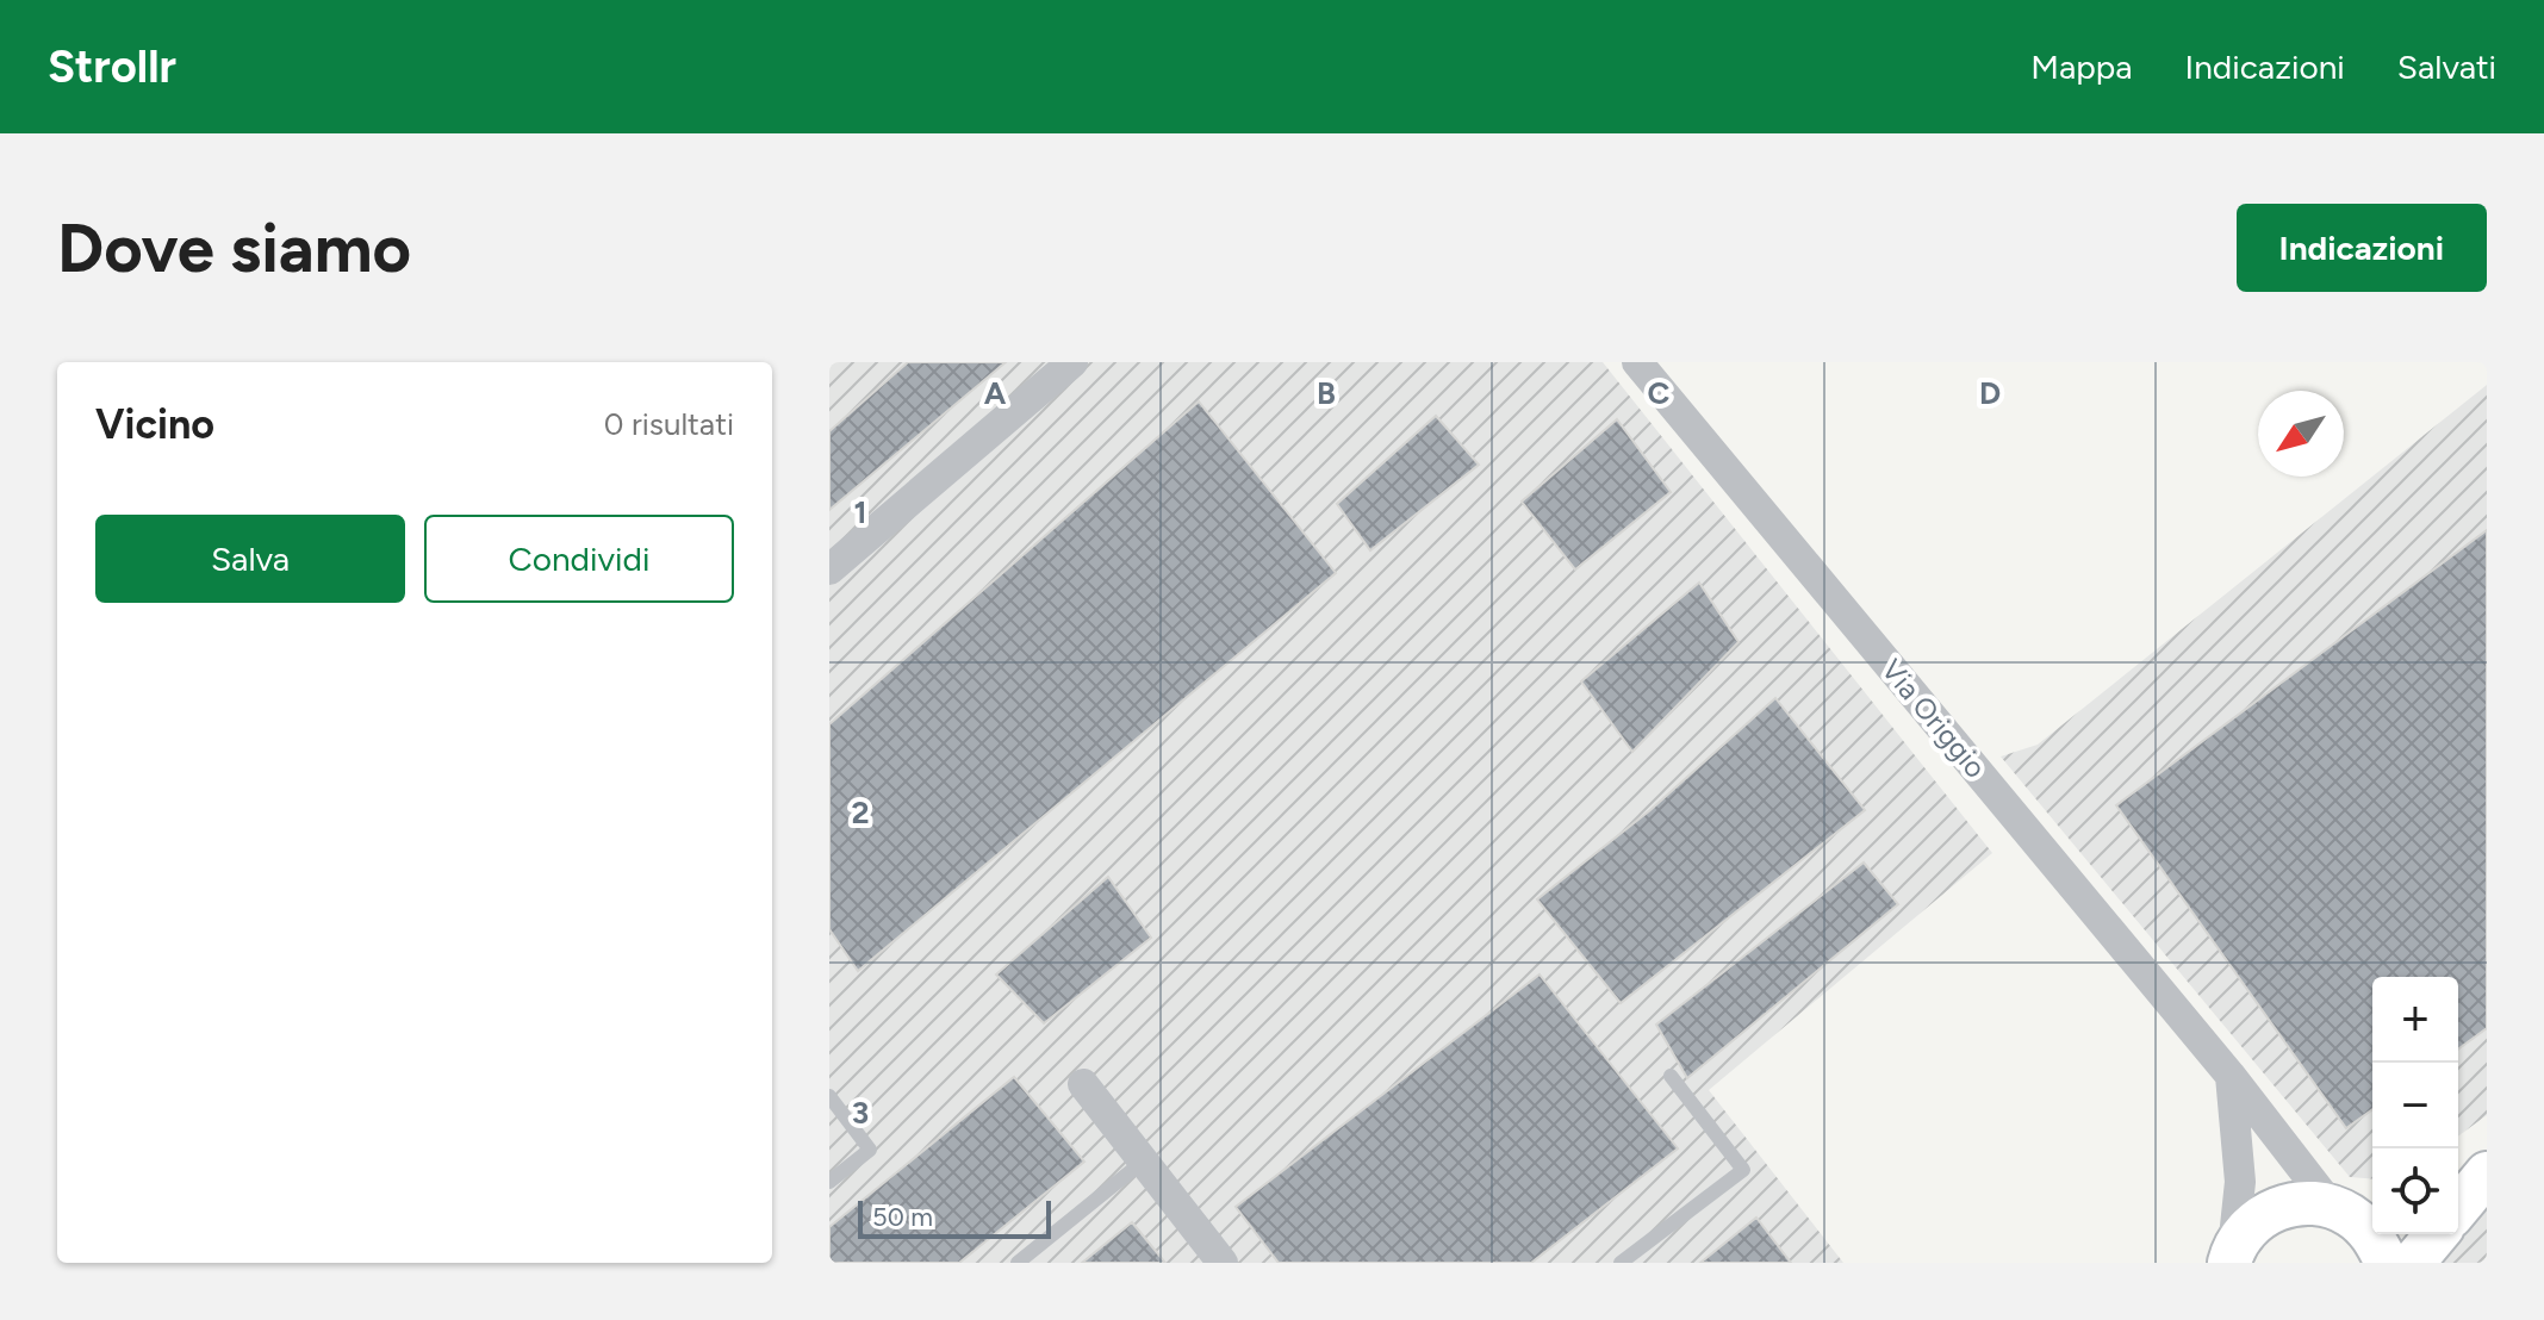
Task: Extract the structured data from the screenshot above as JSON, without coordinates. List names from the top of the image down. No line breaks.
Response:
{"streets":{"street":["Via Origgio"]},"scale_bar":"50 m","north":"bottom left","page":{"header":"Strollr","nav":["Mappa","Indicazioni","Salvati"],"buttons":["Indicazioni",["Salva","Condividi"]],"title":"Dove siamo","heading":["Vicino","0 risultati"],"map_buttons":["+","−"],"scale":"50 m"},"grid":{"columns":["A","B","C","D"],"rows":["1","2","3"]}}
